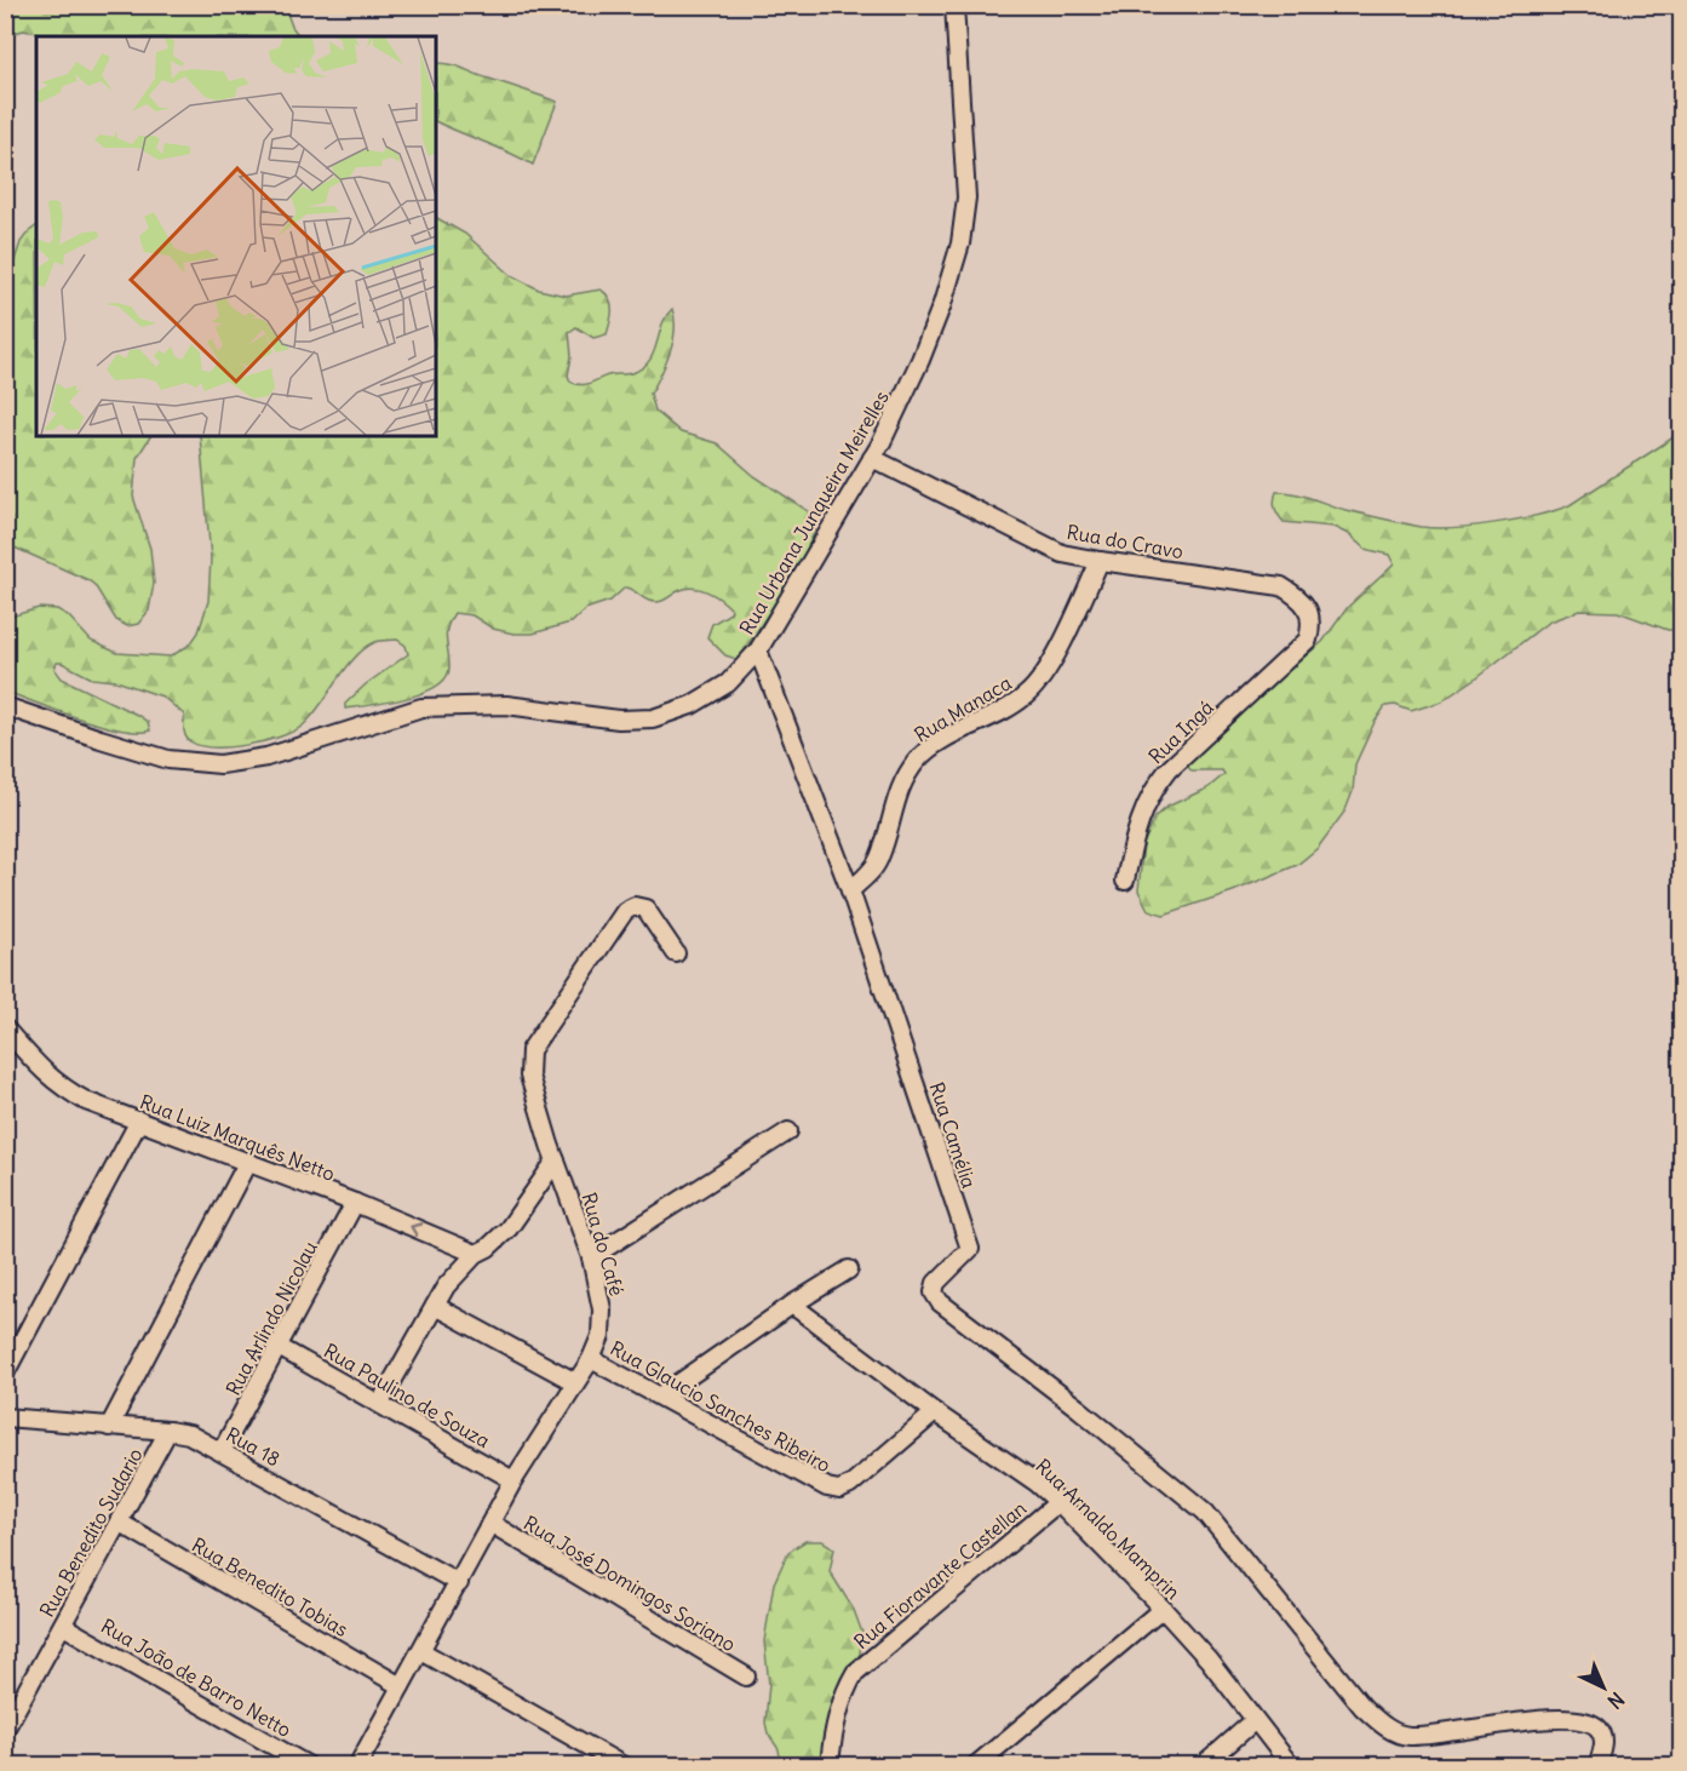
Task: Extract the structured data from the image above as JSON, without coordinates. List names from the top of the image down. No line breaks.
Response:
{"streets":{"street":["Rua Urbana Junqueira Meirelles","Rua do Cravo","Rua Manaca","Rua Ingá","Rua Camélia","Rua Luiz Marquês Netto","Rua do Café","Rua Arlindo Nicolau","Rua Paulino de Souza","Rua Glaucio Sanches Ribeiro","Rua 18","Rua Arnaldo Mamprin","Rua Benedito Sudario","Rua Fioravante Castellan","Rua José Domingos Soriano","Rua Benedito Tobias","Rua João de Barro Netto"]},"crossings":[["Rua Urbana Junqueira Meirelles","Rua do Cravo"],["Rua Urbana Junqueira Meirelles","Rua Camélia"],["Rua do Cravo","Rua Manaca"],["Rua do Cravo","Rua Ingá"],["Rua Manaca","Rua Camélia"],["Rua Luiz Marquês Netto","Rua Arlindo Nicolau"],["Rua do Café","Rua Paulino de Souza"],["Rua do Café","Rua Glaucio Sanches Ribeiro"],["Rua do Café","Rua 18"],["Rua do Café","Rua José Domingos Soriano"],["Rua do Café","Rua Benedito Tobias"],["Rua Arlindo Nicolau","Rua Paulino de Souza"],["Rua Arlindo Nicolau","Rua 18"],["Rua Glaucio Sanches Ribeiro","Rua Arnaldo Mamprin"],["Rua 18","Rua Benedito Sudario"],["Rua Arnaldo Mamprin","Rua Fioravante Castellan"],["Rua Benedito Sudario","Rua Benedito Tobias"],["Rua Benedito Sudario","Rua João de Barro Netto"]],"north":"bottom right"}
